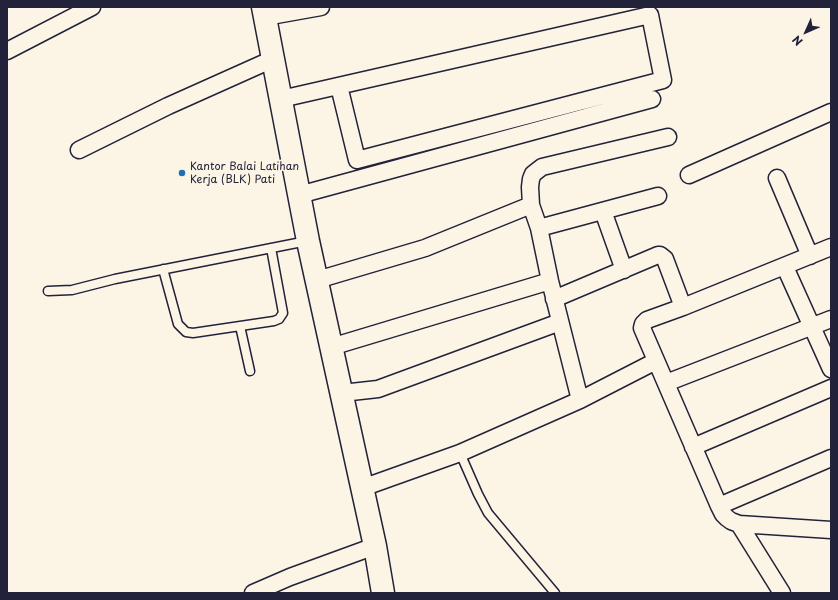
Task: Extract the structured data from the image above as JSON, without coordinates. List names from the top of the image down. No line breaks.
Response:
{"places":["Kantor Balai Latihan Kerja (BLK) Pati"],"north":"bottom left"}
